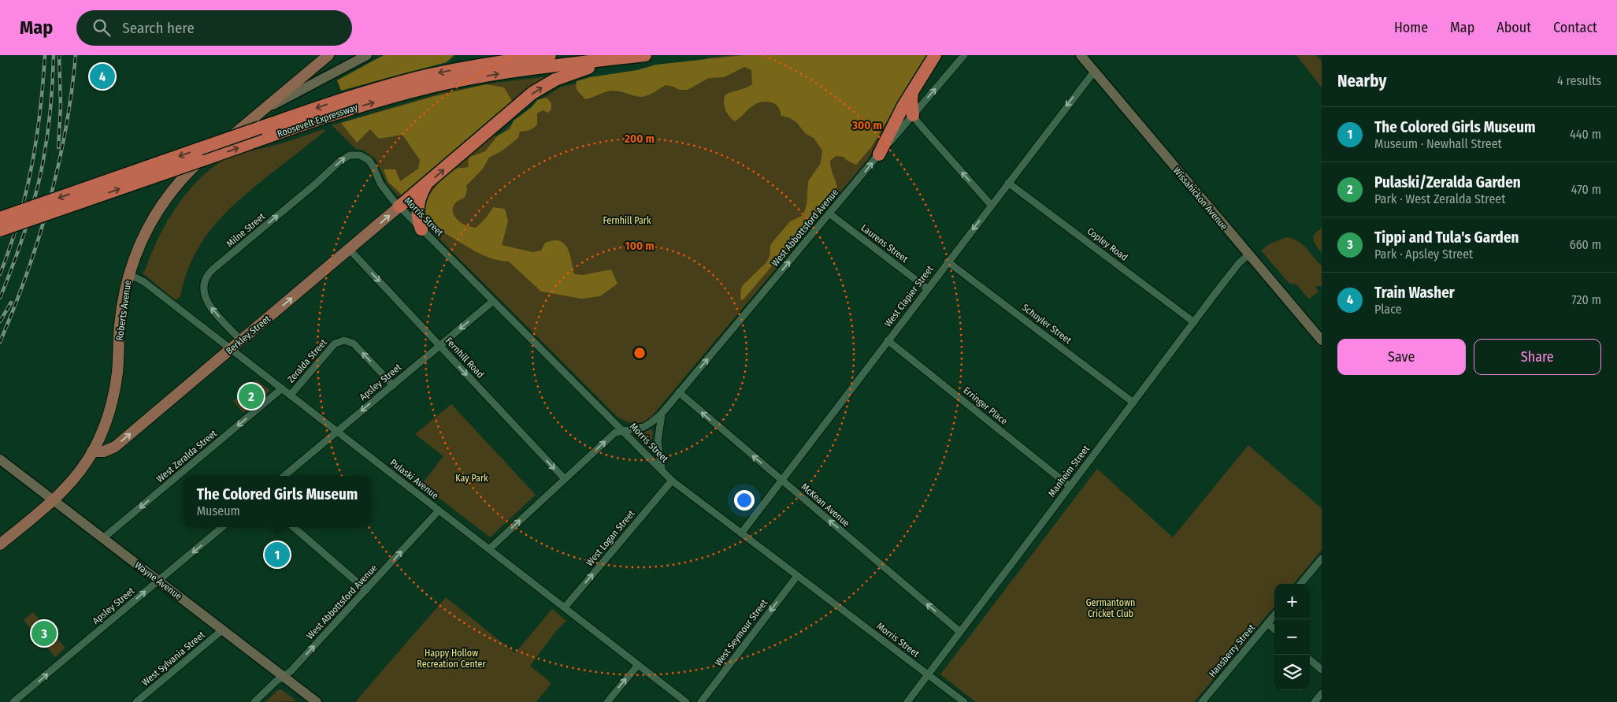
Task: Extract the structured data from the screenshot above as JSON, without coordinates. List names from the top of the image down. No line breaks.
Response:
{"streets":{"highway":["Roosevelt Expressway"],"main road":["Wissahickon Avenue","Roberts Avenue","Berkley Street","Wayne Avenue"],"street":["Morris Street","West Abbottsford Avenue","Milne Street","Laurens Street","Copley Road","West Clapier Street","Schuyler Street","Fernhill Road","Zeralda Street","Apsley Street","Erringer Place","West Zeralda Street","Manheim Street","Pulaski Avenue","McKean Avenue","West Logan Street","West Seymour Street","Hansberry Street","West Sylvania Street"]},"crossings":[["Wissahickon Avenue","West Clapier Street"],["Wissahickon Avenue","Manheim Street"],["Morris Street","West Abbottsford Avenue"],["Morris Street","Milne Street"],["Morris Street","West Clapier Street"],["Morris Street","Berkley Street"],["Morris Street","Apsley Street"],["Morris Street","Manheim Street"],["Morris Street","West Logan Street"],["Morris Street","West Seymour Street"],["West Abbottsford Avenue","Laurens Street"],["West Abbottsford Avenue","Fernhill Road"],["West Abbottsford Avenue","Pulaski Avenue"],["West Abbottsford Avenue","McKean Avenue"],["West Abbottsford Avenue","Wayne Avenue"],["Milne Street","Berkley Street"],["Laurens Street","West Clapier Street"],["Copley Road","West Clapier Street"],["Copley Road","Manheim Street"],["West Clapier Street","Schuyler Street"],["West Clapier Street","Erringer Place"],["West Clapier Street","McKean Avenue"],["Roberts Avenue","Berkley Street"],["Roberts Avenue","Pulaski Avenue"],["Roberts Avenue","Wayne Avenue"],["Schuyler Street","Manheim Street"],["Berkley Street","Fernhill Road"],["Berkley Street","Pulaski Avenue"],["Fernhill Road","Apsley Street"],["Zeralda Street","Apsley Street"],["Zeralda Street","Pulaski Avenue"],["Apsley Street","Pulaski Avenue"],["Apsley Street","Wayne Avenue"],["Erringer Place","Manheim Street"],["West Zeralda Street","Pulaski Avenue"],["West Zeralda Street","Wayne Avenue"],["Manheim Street","McKean Avenue"],["Pulaski Avenue","West Logan Street"],["Wayne Avenue","West Sylvania Street"]],"one_way":["West Abbottsford Avenue","West Clapier Street","Berkley Street","Fernhill Road","West Zeralda Street","McKean Avenue","West Logan Street","West Seymour Street"],"parks":["Fernhill Park","Kay Park","Germantown Cricket Club","Happy Hollow Recreation Center"],"page":{"header":"Map","search":"Search here","nav":["Home","Map","About","Contact"],"heading":["Nearby","4 results"],"pins":["4","2","1","3"],"list":[{"mark":"1","name":"The Colored Girls Museum","note":"Museum · Newhall Street","value":"440 m"},{"mark":"2","name":"Pulaski/Zeralda Garden","note":"Park · West Zeralda Street","value":"470 m"},{"mark":"3","name":"Tippi and Tula's Garden","note":"Park · Apsley Street","value":"660 m"},{"mark":"4","name":"Train Washer","note":"Place","value":"720 m"}],"buttons":["Save","Share"],"popup":["The Colored Girls Museum","Museum"],"map_buttons":["+","−"]},"rings":["300 m","200 m","100 m"]}
